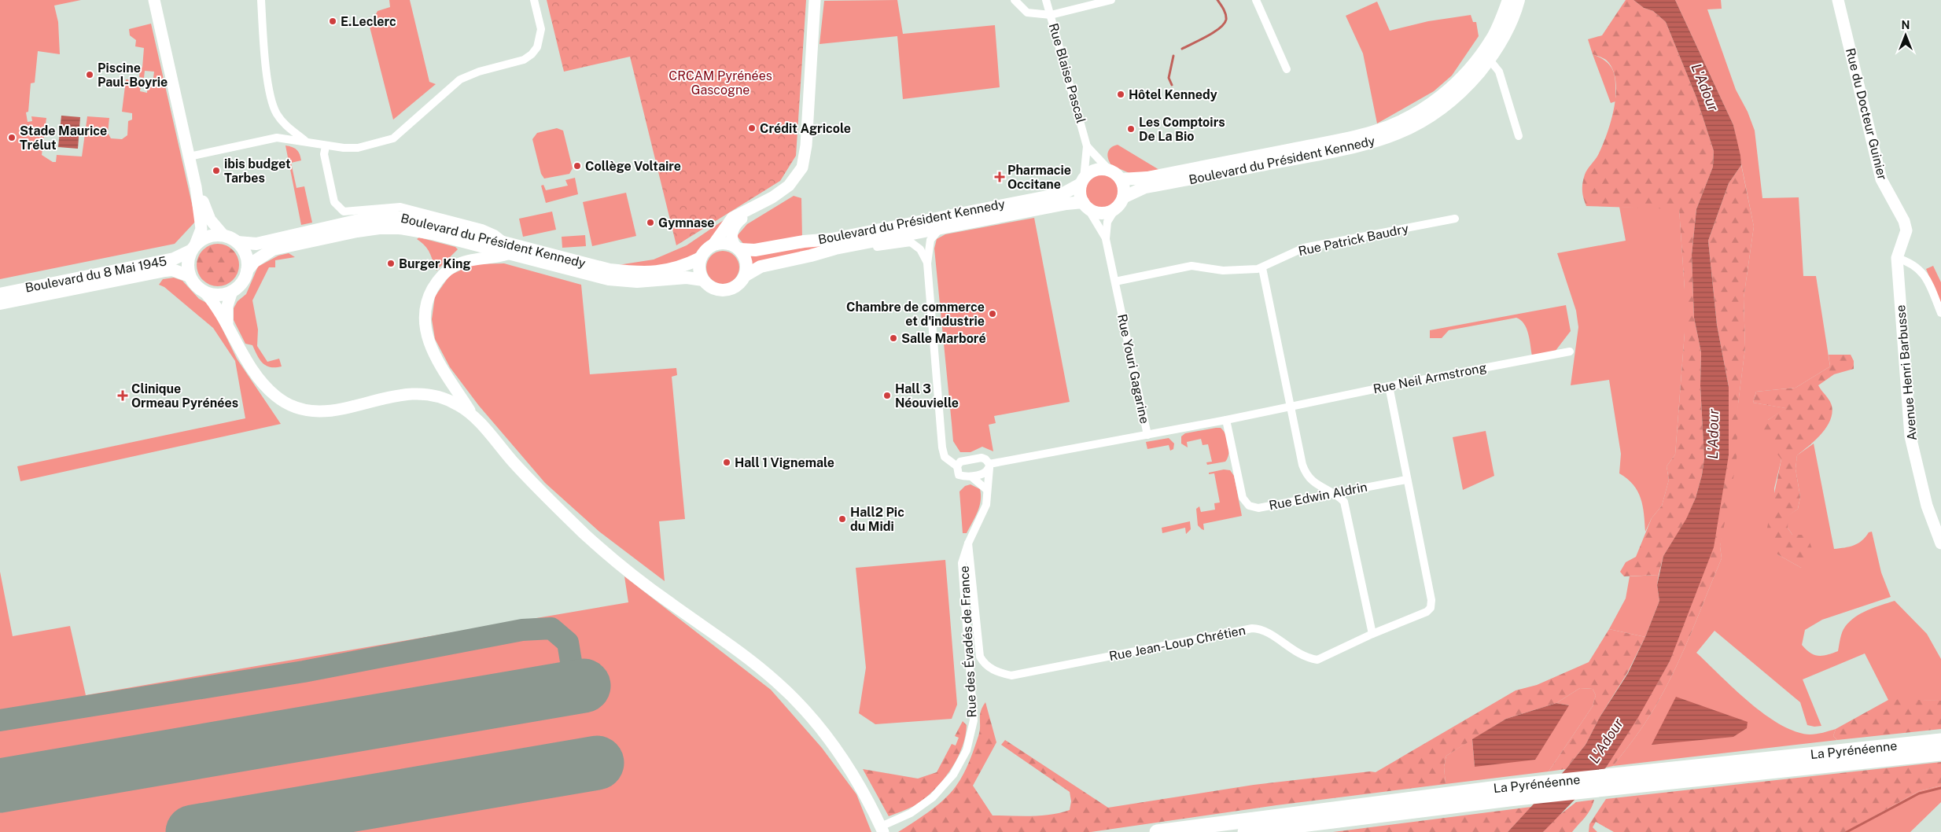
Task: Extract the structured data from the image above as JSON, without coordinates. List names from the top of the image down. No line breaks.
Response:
{"streets":{"highway":["La Pyrénéenne"],"main road":["Boulevard du Président Kennedy","Boulevard du 8 Mai 1945"],"street":["Rue Blaise Pascal","Rue du Docteur Guinier","Rue Patrick Baudry","Rue Youri Gagarine","Avenue Henri Barbusse","Rue Neil Armstrong","Rue Edwin Aldrin","Rue des Évadés de France","Rue Jean-Loup Chrétien"]},"crossings":[["Rue Blaise Pascal","Boulevard du Président Kennedy"],["Rue Blaise Pascal","Rue Youri Gagarine"],["Rue du Docteur Guinier","Avenue Henri Barbusse"],["Boulevard du Président Kennedy","Boulevard du 8 Mai 1945"],["Boulevard du Président Kennedy","Rue Youri Gagarine"],["Rue Patrick Baudry","Rue Youri Gagarine"],["Rue Youri Gagarine","Rue Neil Armstrong"],["Rue Youri Gagarine","Rue des Évadés de France"],["Rue Neil Armstrong","Rue Edwin Aldrin"],["Rue Edwin Aldrin","Rue Jean-Loup Chrétien"],["Rue des Évadés de France","Rue Jean-Loup Chrétien"]],"water":["L'Adour"],"parks":["CRCAM Pyrénées Gascogne"],"places":{"other":["E.Leclerc","Piscine Paul-Boyrie","Hôtel Kennedy","Crédit Agricole","Les Comptoirs De La Bio","Stade Maurice Trélut","Collège Voltaire","ibis budget Tarbes","Gymnase","Burger King","Chambre de commerce et d'industrie","Salle Marboré","Hall 3 Néouvielle","Hall 1 Vignemale","Hall2 Pic du Midi"],"health":["Pharmacie Occitane","Clinique Ormeau Pyrénées"]},"north":"top"}
